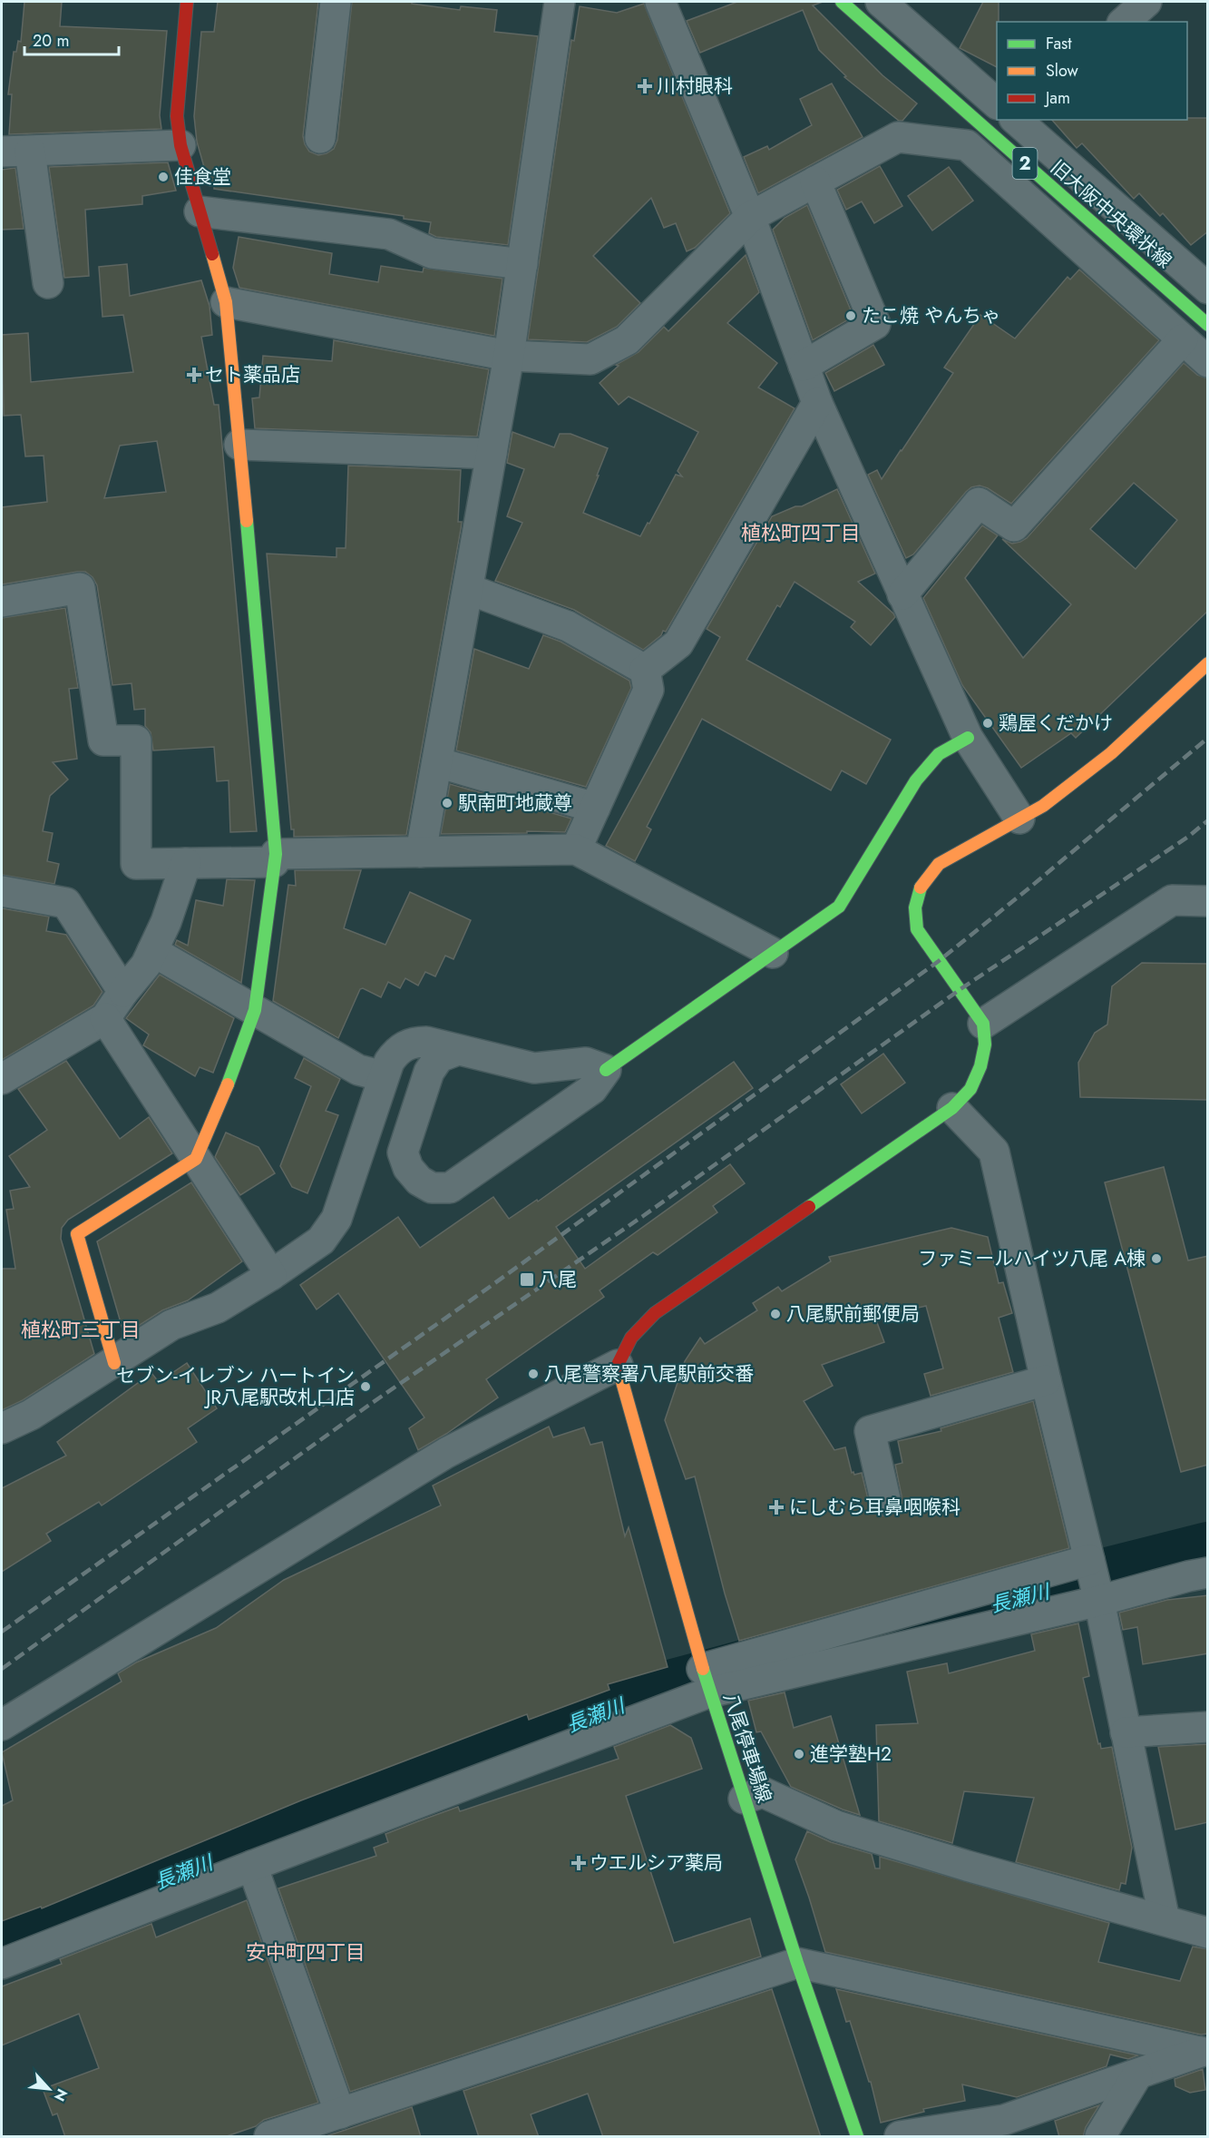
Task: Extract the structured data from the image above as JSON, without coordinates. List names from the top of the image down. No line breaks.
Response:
{"streets":{"street":["2","旧大阪中央環状線","八尾停車場線"]},"districts":["植松町四丁目","植松町三丁目","安中町四丁目"],"water":["長瀬川"],"places":{"health":["川村眼科","セト薬品店","にしむら耳鼻咽喉科","ウエルシア薬局"],"other":["佳食堂","たこ焼 やんちゃ","鶏屋くだかけ","駅南町地蔵尊","ファミールハイツ八尾 A棟","八尾駅前郵便局","八尾警察署八尾駅前交番","セブン-イレブン ハートイン JR八尾駅改札口店","進学塾H2"],"transit":["八尾"]},"legend":["Fast","Slow","Jam"],"scale_bar":"20 m","north":"bottom right"}
